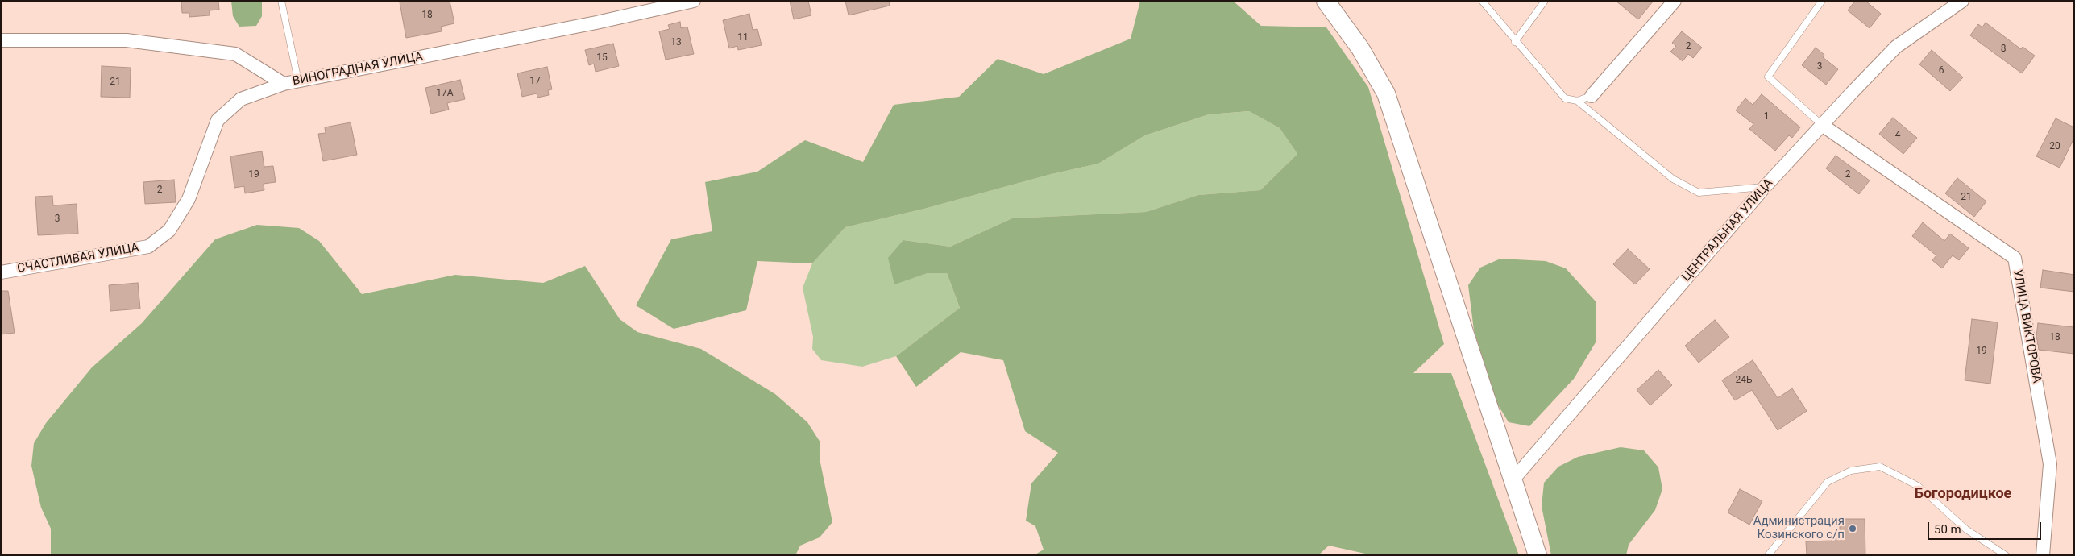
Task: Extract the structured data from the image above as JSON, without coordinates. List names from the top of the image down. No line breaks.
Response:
{"streets":{"street":["ВИНОГРАДНАЯ УЛИЦА","ЦЕНТРАЛЬНАЯ УЛИЦА","СЧАСТЛИВАЯ УЛИЦА","УЛИЦА ВИКТОРОВА"]},"crossings":[["ВИНОГРАДНАЯ УЛИЦА","СЧАСТЛИВАЯ УЛИЦА"],["ЦЕНТРАЛЬНАЯ УЛИЦА","УЛИЦА ВИКТОРОВА"]],"districts":["Богородицкое"],"places":["Администрация Козинского с/п"],"house_numbers":["18","11","13","2","8","15","3","6","17","21","17А","1","4","20","19","2","2","21","3","18","19","24Б"],"scale_bar":"50 m"}
